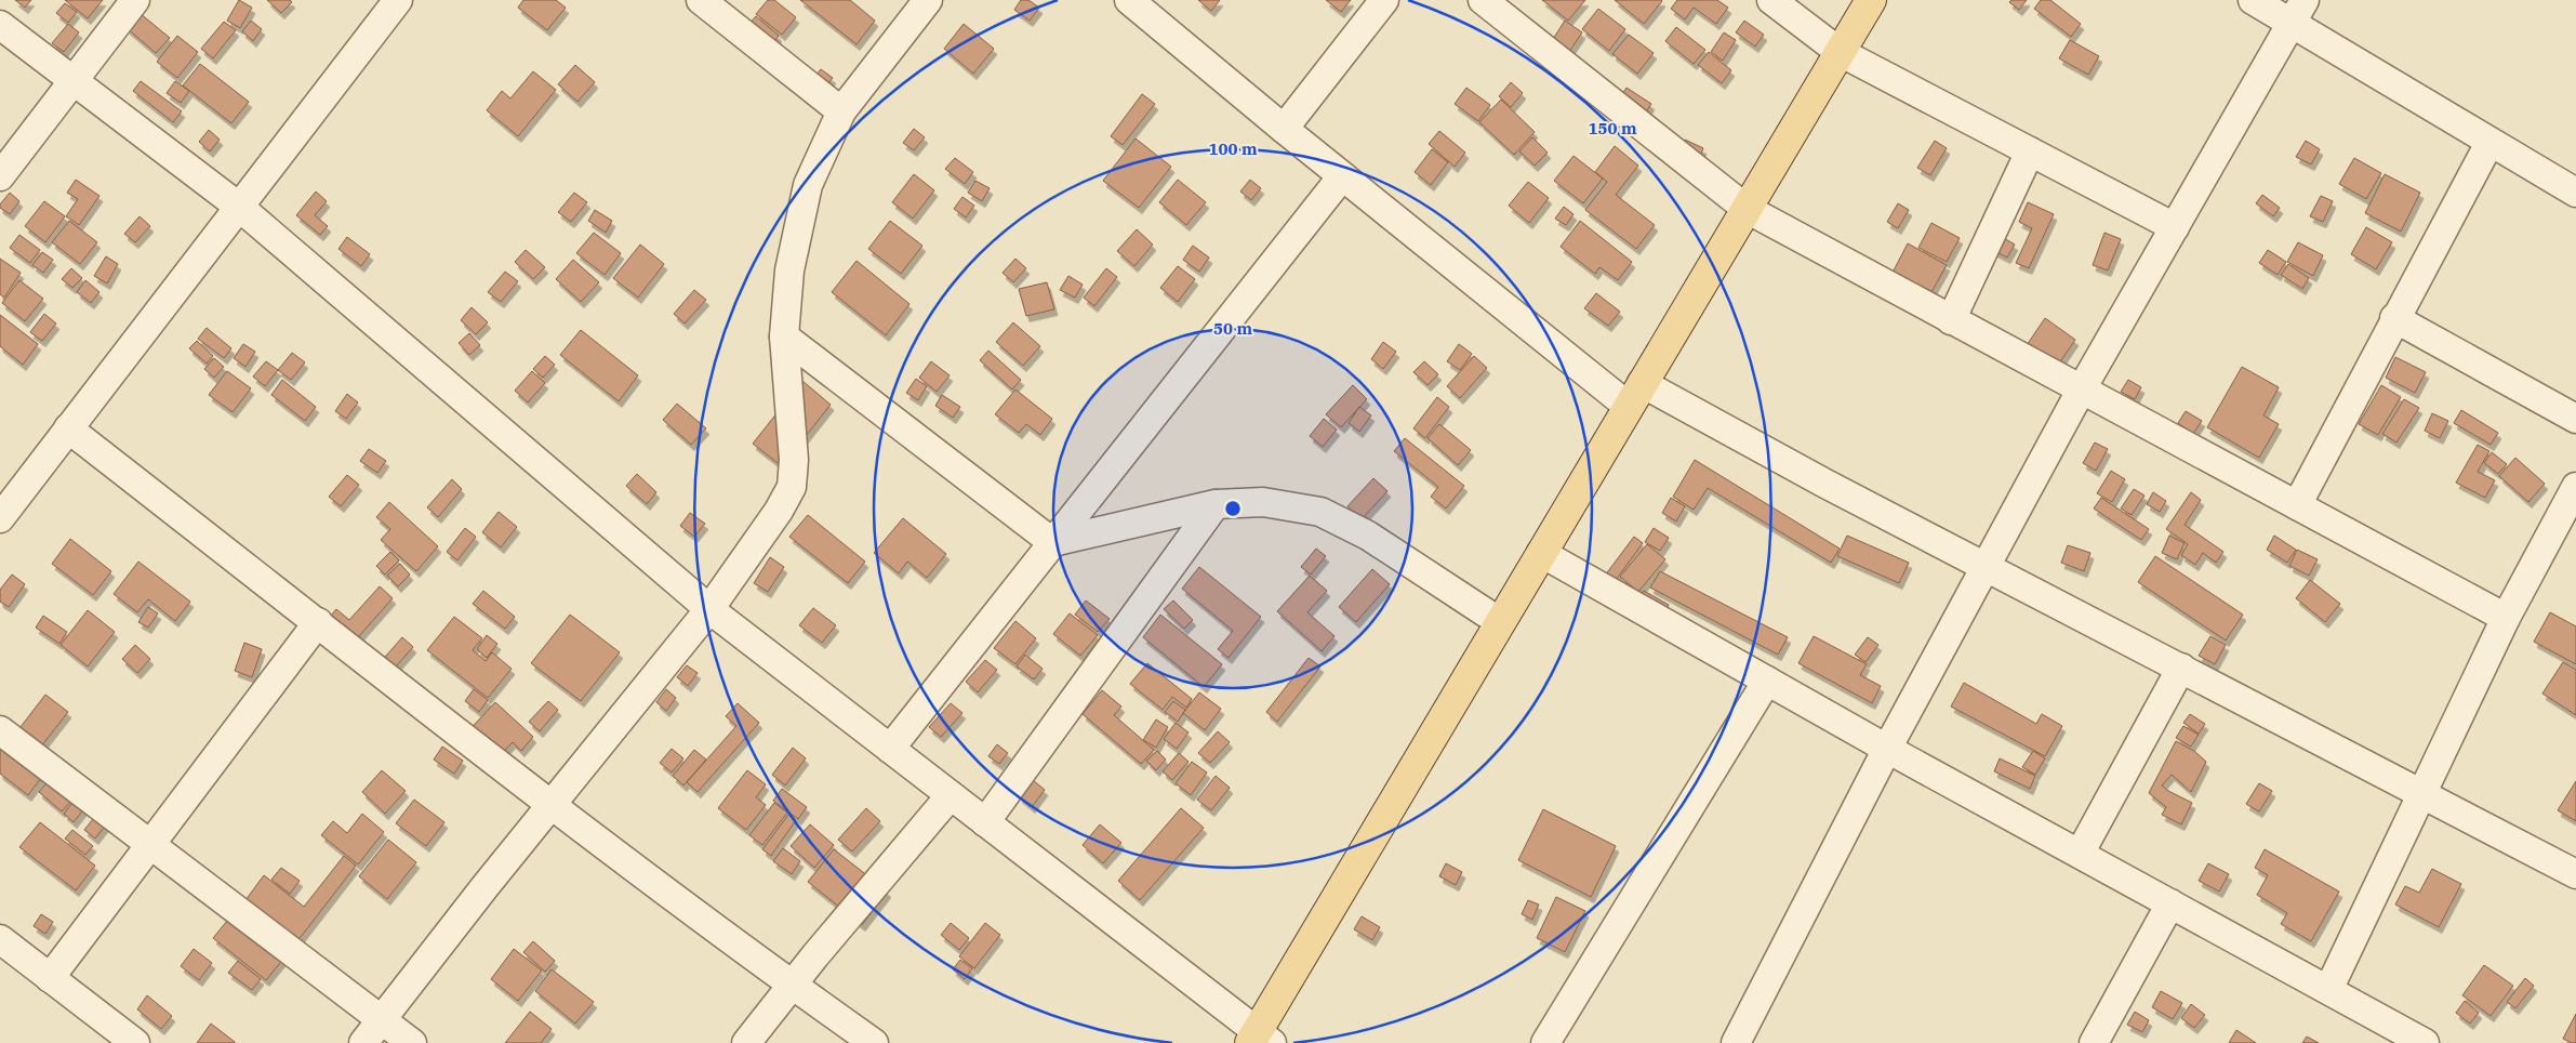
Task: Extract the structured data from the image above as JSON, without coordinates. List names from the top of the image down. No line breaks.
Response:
{"rings":["150 m","100 m","50 m"]}
